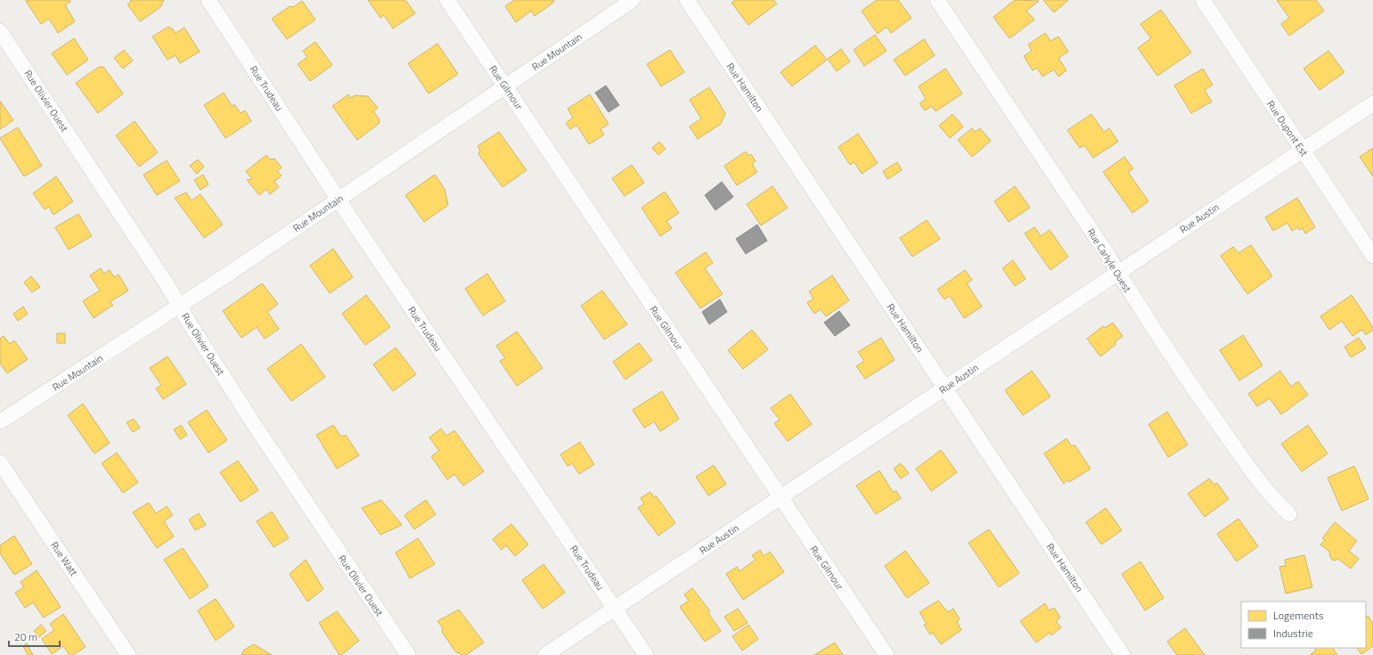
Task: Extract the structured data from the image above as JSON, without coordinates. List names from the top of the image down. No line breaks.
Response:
{"streets":{"street":["Rue Mountain","Rue Gilmour","Rue Hamilton","Rue Trudeau","Rue Olivier Ouest","Rue Dupont Est","Rue Austin","Rue Carlyle Ouest","Rue Watt"]},"crossings":[["Rue Mountain","Rue Gilmour"],["Rue Mountain","Rue Trudeau"],["Rue Mountain","Rue Olivier Ouest"],["Rue Gilmour","Rue Austin"],["Rue Hamilton","Rue Austin"],["Rue Trudeau","Rue Austin"],["Rue Dupont Est","Rue Austin"],["Rue Austin","Rue Carlyle Ouest"]],"legend":["Logements","Industrie"],"scale_bar":"20 m"}
